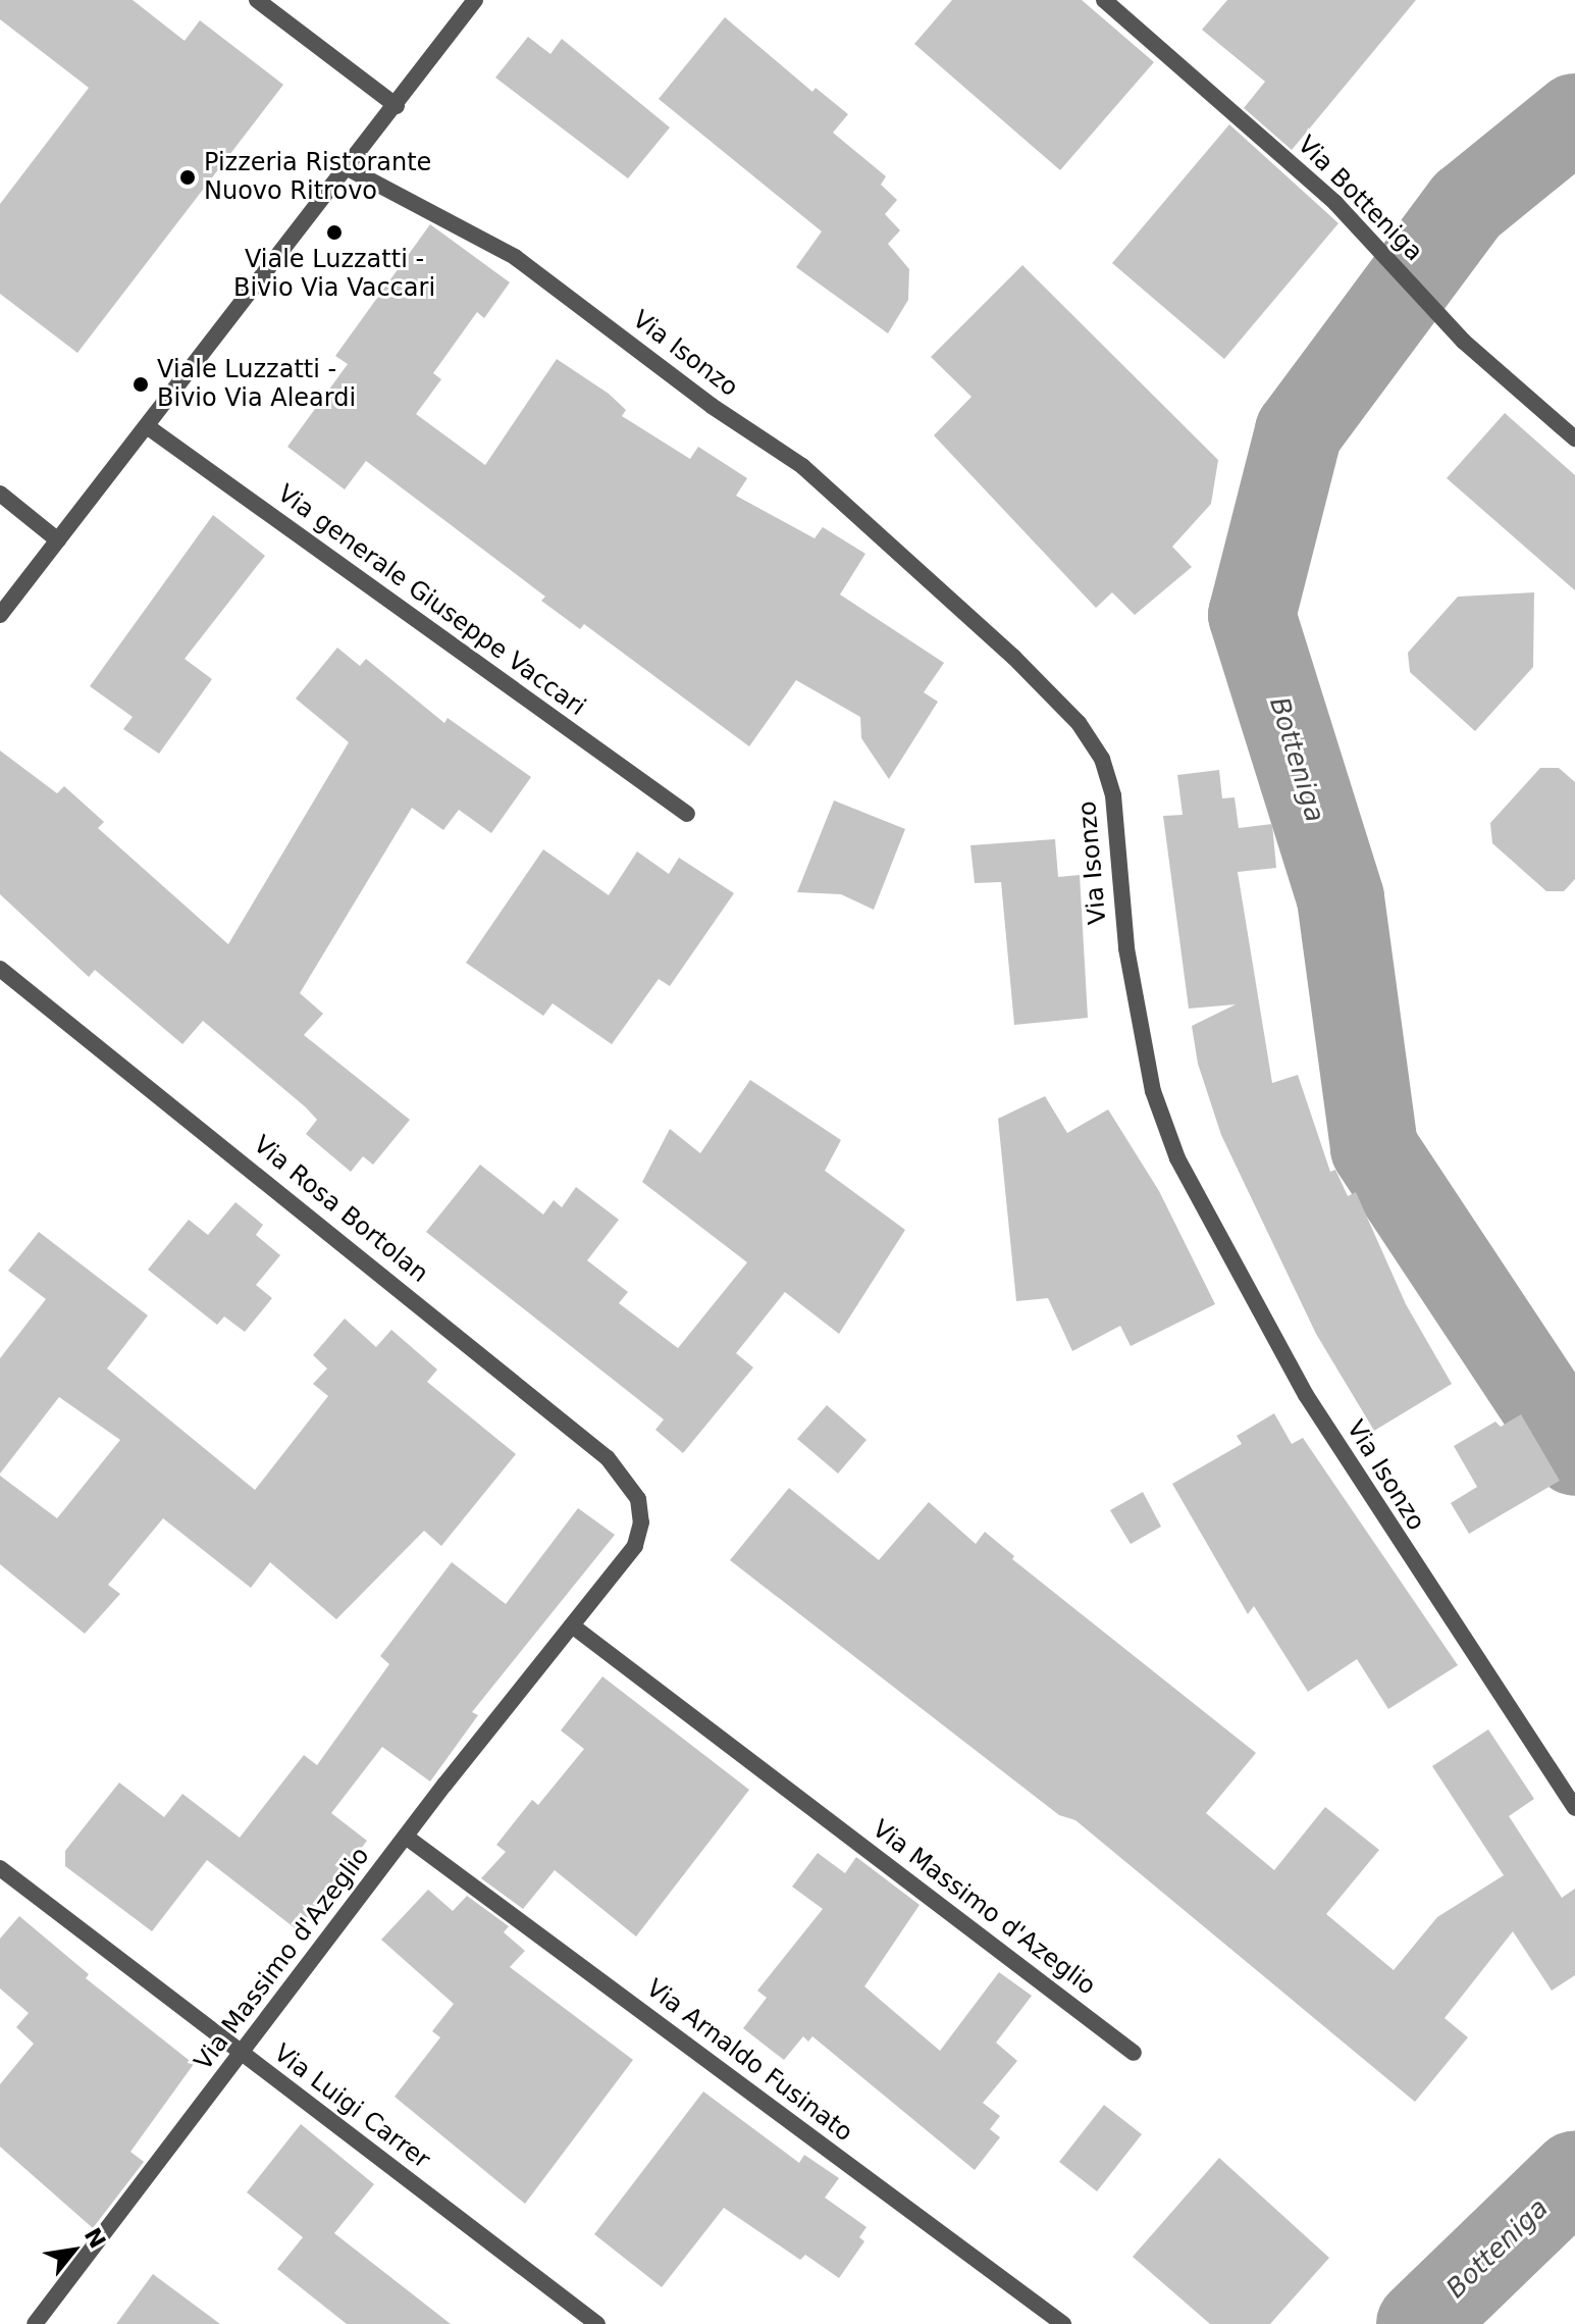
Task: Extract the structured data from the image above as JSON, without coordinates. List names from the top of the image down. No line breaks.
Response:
{"streets":{"street":["Via Botteniga","Via Isonzo","Via generale Giuseppe Vaccari","Via Rosa Bortolan","Via Massimo d'Azeglio","Via Arnaldo Fusinato","Via Luigi Carrer"]},"crossings":[["Via Rosa Bortolan","Via Massimo d'Azeglio"],["Via Massimo d'Azeglio","Via Arnaldo Fusinato"],["Via Massimo d'Azeglio","Via Luigi Carrer"]],"water":["Botteniga"],"places":["Pizzeria Ristorante Nuovo Ritrovo","Viale Luzzatti - Bivio Via Vaccari","Viale Luzzatti - Bivio Via Aleardi"],"north":"top right"}
